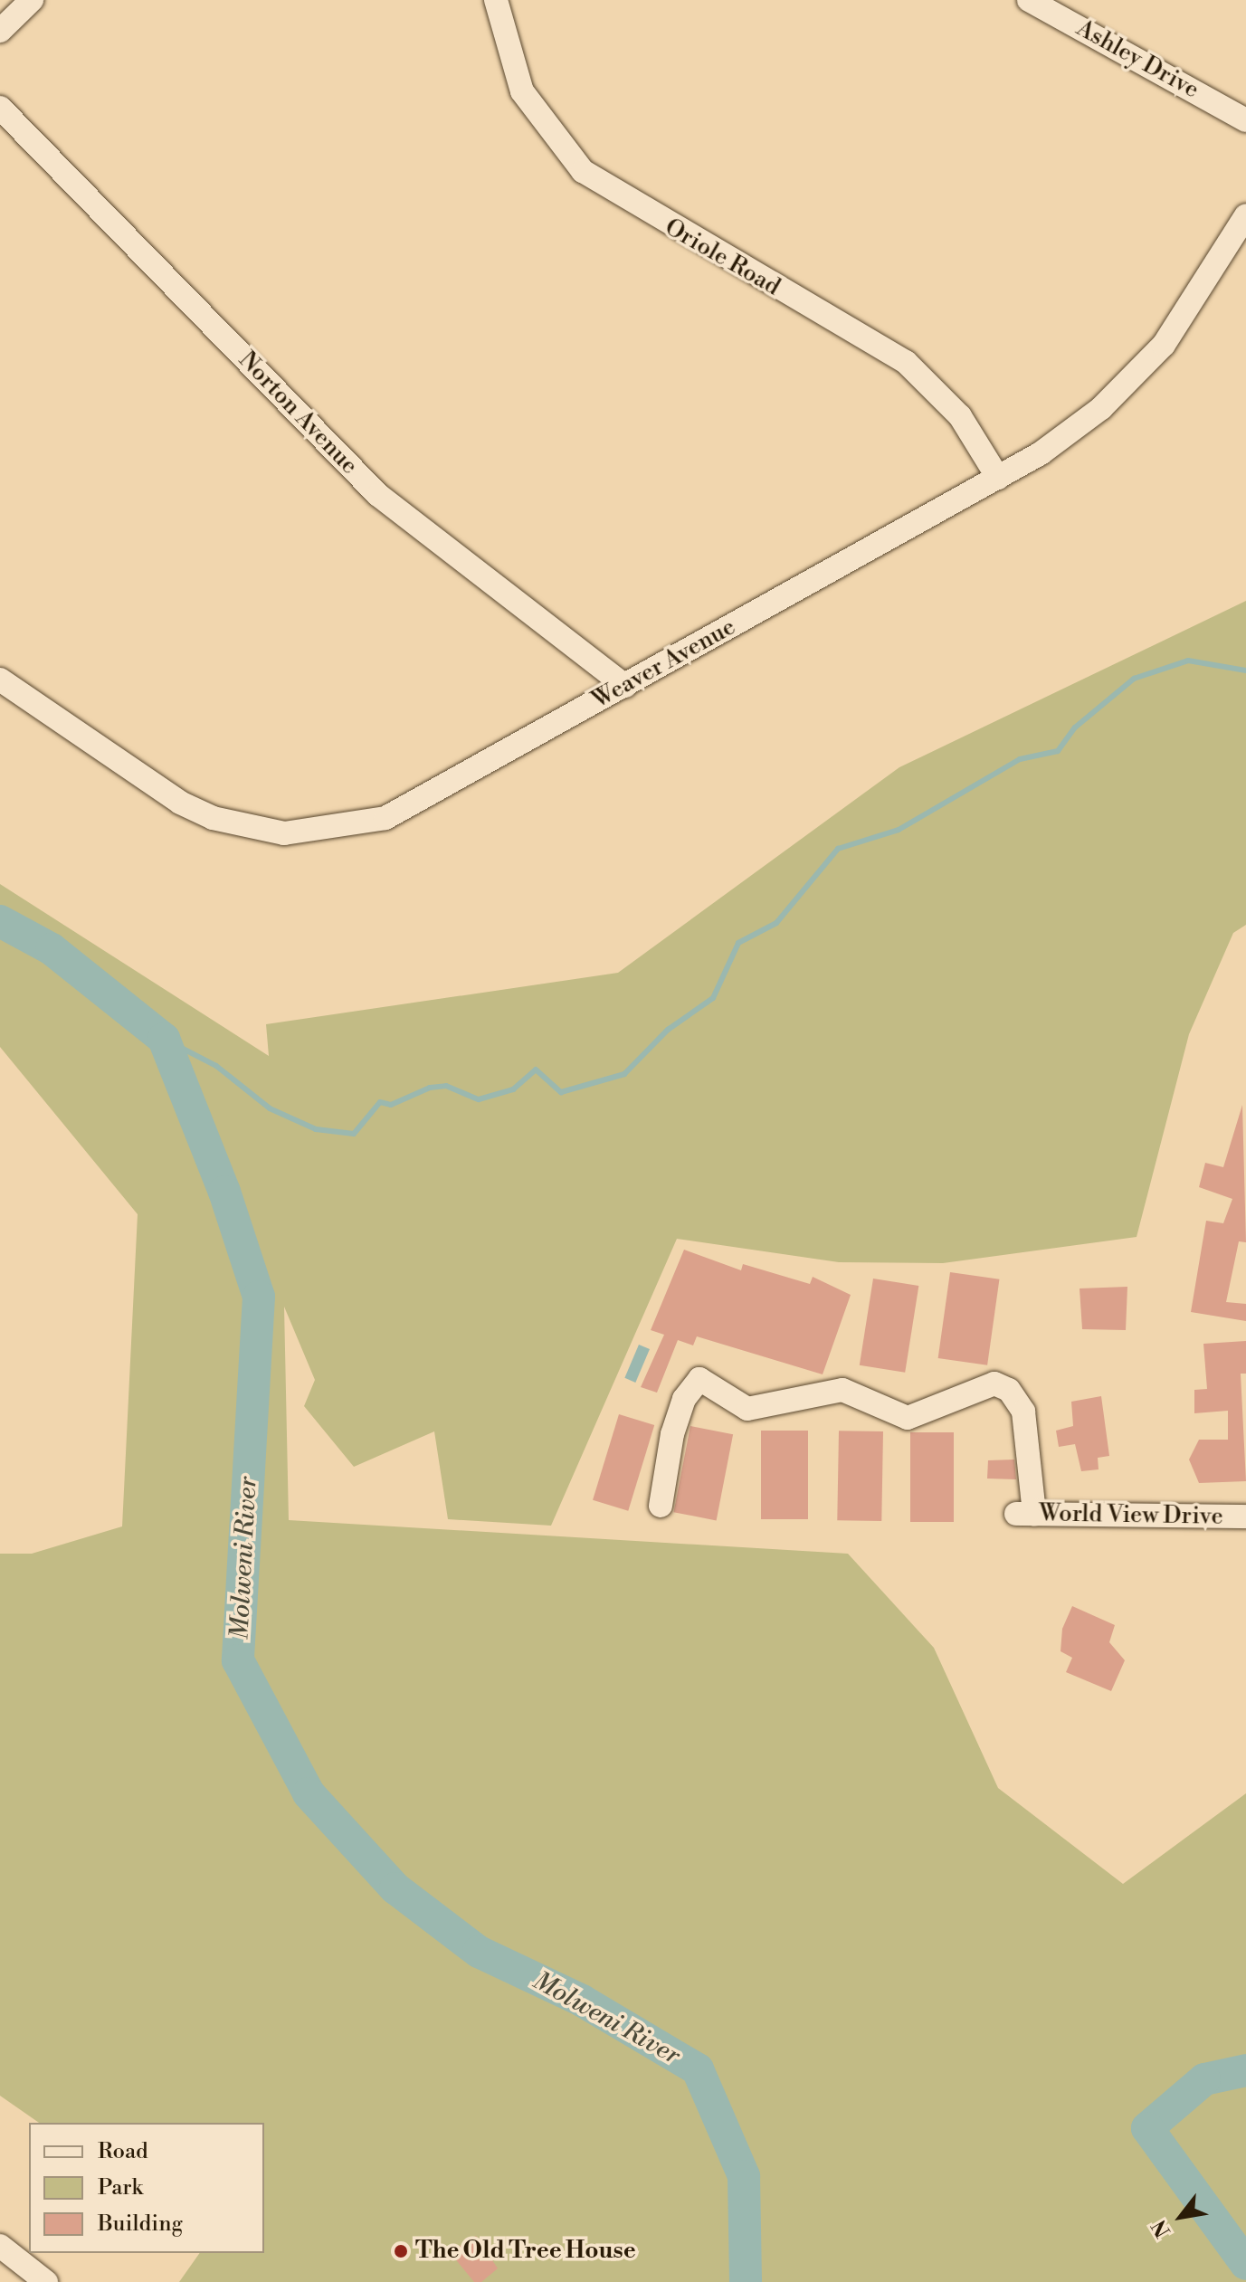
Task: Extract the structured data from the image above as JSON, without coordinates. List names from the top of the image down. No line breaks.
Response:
{"streets":{"street":["Ashley Drive","Oriole Road","Norton Avenue","Weaver Avenue","World View Drive"]},"crossings":[["Oriole Road","Weaver Avenue"],["Norton Avenue","Weaver Avenue"]],"water":["Molweni River"],"places":["The Old Tree House"],"legend":["Road","Park","Building"],"north":"bottom left"}
